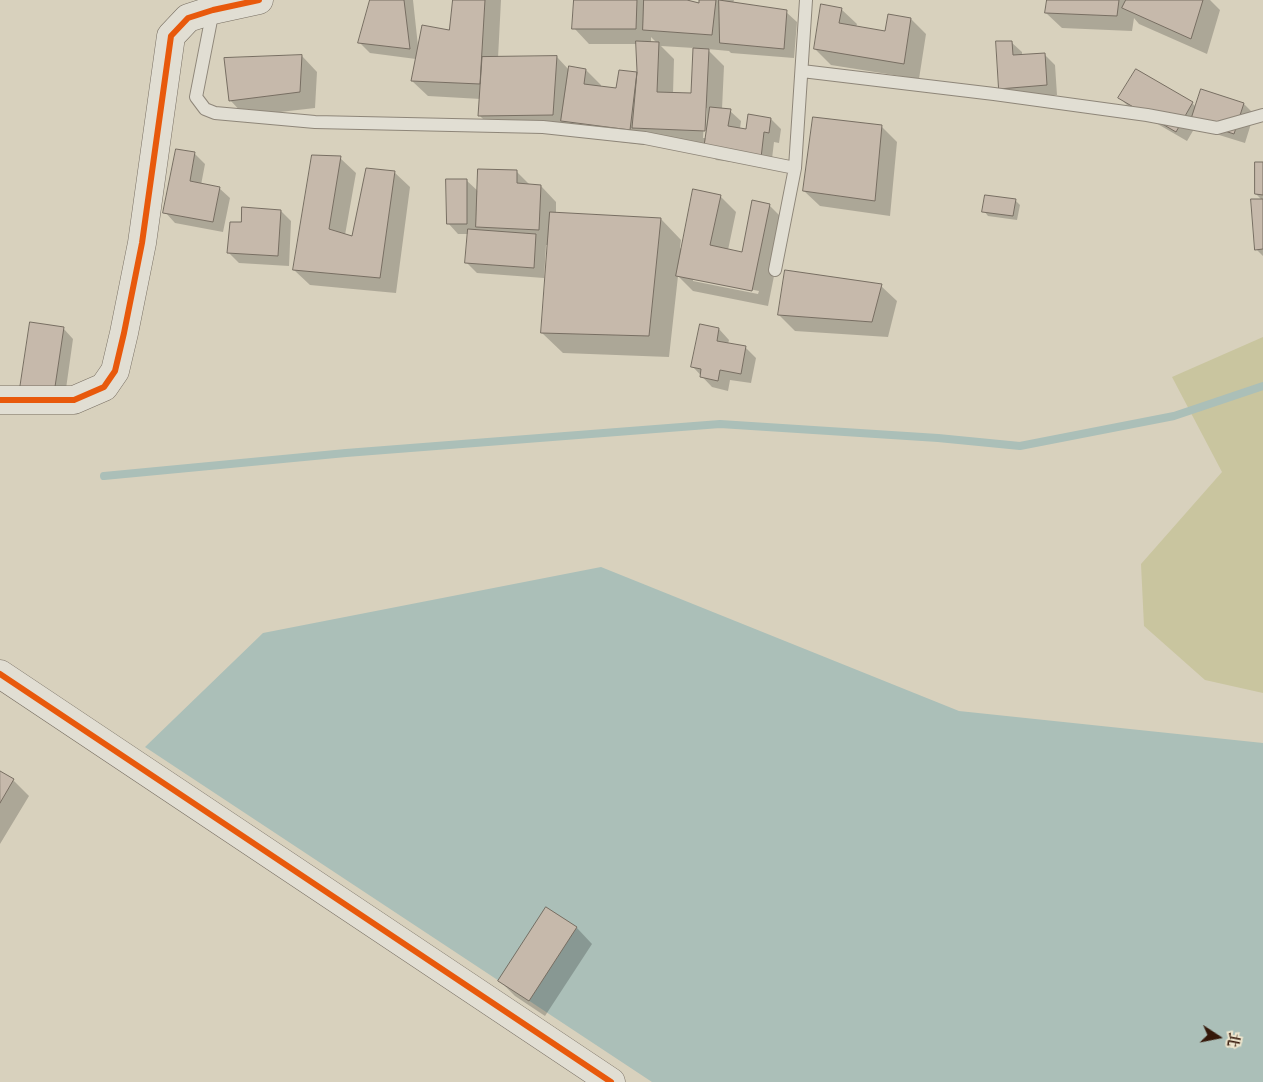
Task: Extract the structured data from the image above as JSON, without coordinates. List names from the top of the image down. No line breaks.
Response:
{"north":"right"}
